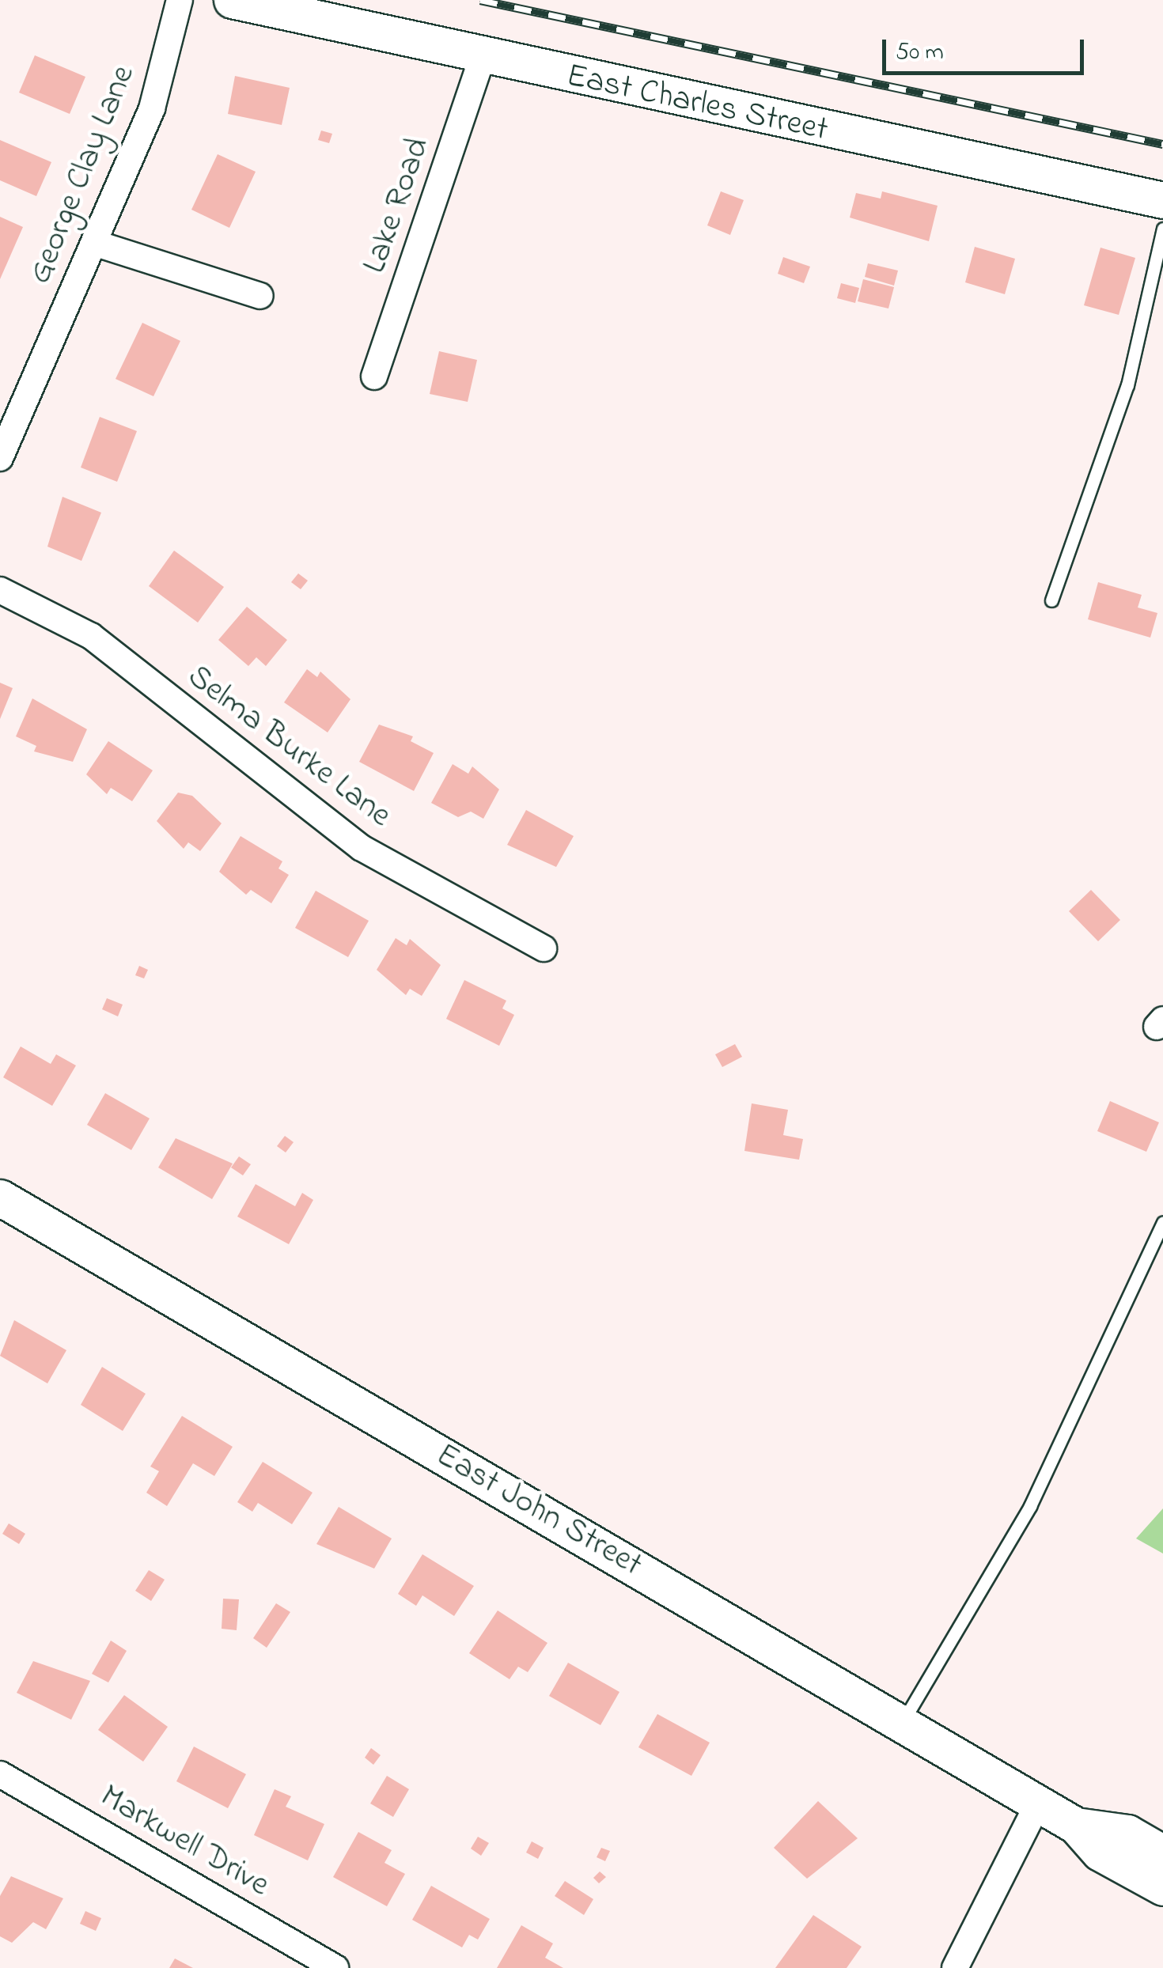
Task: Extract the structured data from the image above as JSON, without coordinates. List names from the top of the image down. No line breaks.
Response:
{"streets":{"main road":["East Charles Street","East John Street"],"street":["George Clay Lane","Lake Road","Selma Burke Lane","Markwell Drive"]},"crossings":[["East Charles Street","Lake Road"]],"scale_bar":"50 m"}
